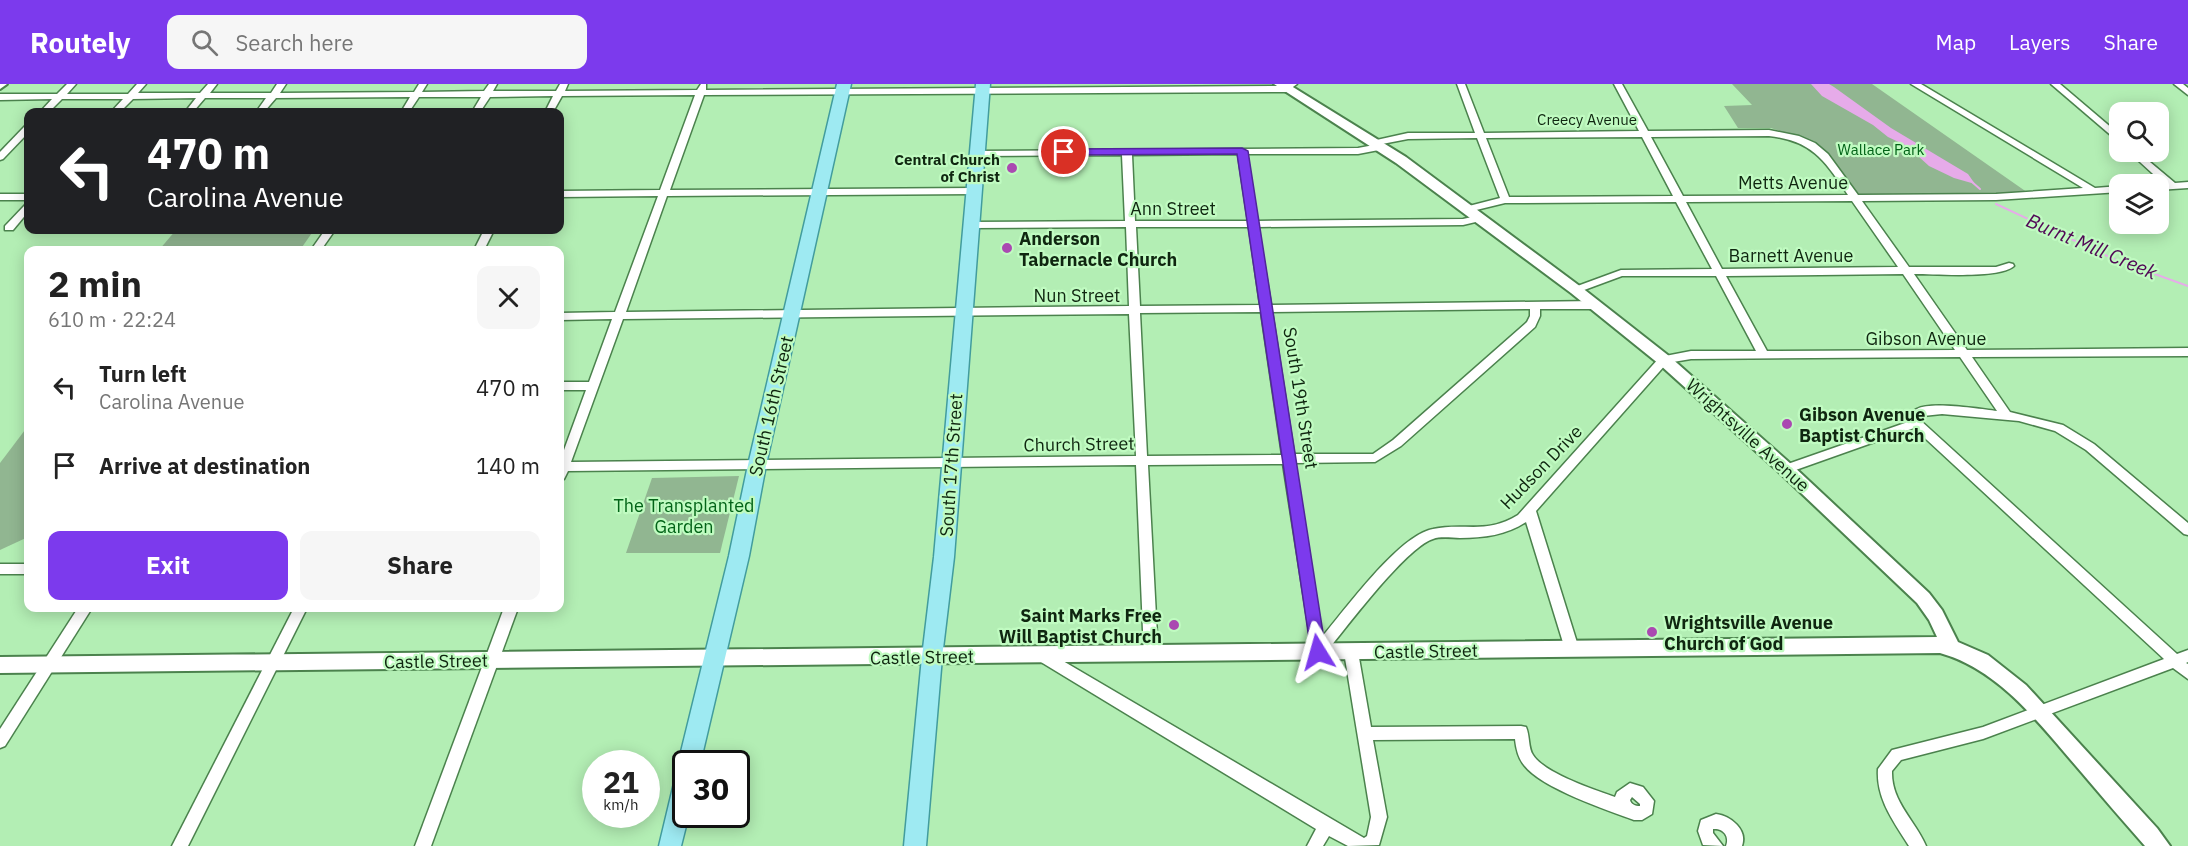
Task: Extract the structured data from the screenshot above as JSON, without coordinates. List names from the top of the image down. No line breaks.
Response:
{"streets":{"main road":["South 16th Street","South 17th Street"],"street":["Creecy Avenue","Metts Avenue","Ann Street","Barnett Avenue","Nun Street","Gibson Avenue","South 19th Street","Wrightsville Avenue","Church Street","Hudson Drive","Castle Street"]},"crossings":[["Creecy Avenue","Metts Avenue"],["Creecy Avenue","South 19th Street"],["Creecy Avenue","Wrightsville Avenue"],["Creecy Avenue","South 17th Street"],["Metts Avenue","Wrightsville Avenue"],["Ann Street","South 19th Street"],["Ann Street","Wrightsville Avenue"],["Ann Street","South 17th Street"],["Barnett Avenue","Wrightsville Avenue"],["Nun Street","South 19th Street"],["Nun Street","South 16th Street"],["Nun Street","Wrightsville Avenue"],["Nun Street","Church Street"],["Nun Street","South 17th Street"],["Gibson Avenue","Wrightsville Avenue"],["Gibson Avenue","Hudson Drive"],["South 19th Street","Church Street"],["South 19th Street","Hudson Drive"],["South 19th Street","Castle Street"],["South 16th Street","Church Street"],["South 16th Street","Castle Street"],["Wrightsville Avenue","Hudson Drive"],["Wrightsville Avenue","Castle Street"],["Church Street","South 17th Street"],["South 17th Street","Castle Street"],["Hudson Drive","Castle Street"]],"water":["Burnt Mill Creek"],"parks":["Wallace Park","The Transplanted Garden"],"places":["Central Church of Christ","Anderson Tabernacle Church","Gibson Avenue Baptist Church","Saint Marks Free Will Baptist Church","Wrightsville Avenue Church of God"],"page":{"header":"Routely","search":"Search here","nav":["Map","Layers","Share"],"turn":["470 m","Carolina Avenue"],"heading":["2 min","610 m · 22:24"],"list":[{"name":"Turn left","note":"Carolina Avenue","value":"470 m"},{"name":"Arrive at destination","value":"140 m"}],"buttons":["Exit","Share"],"speed":"21 km/h","limit":"30"}}
